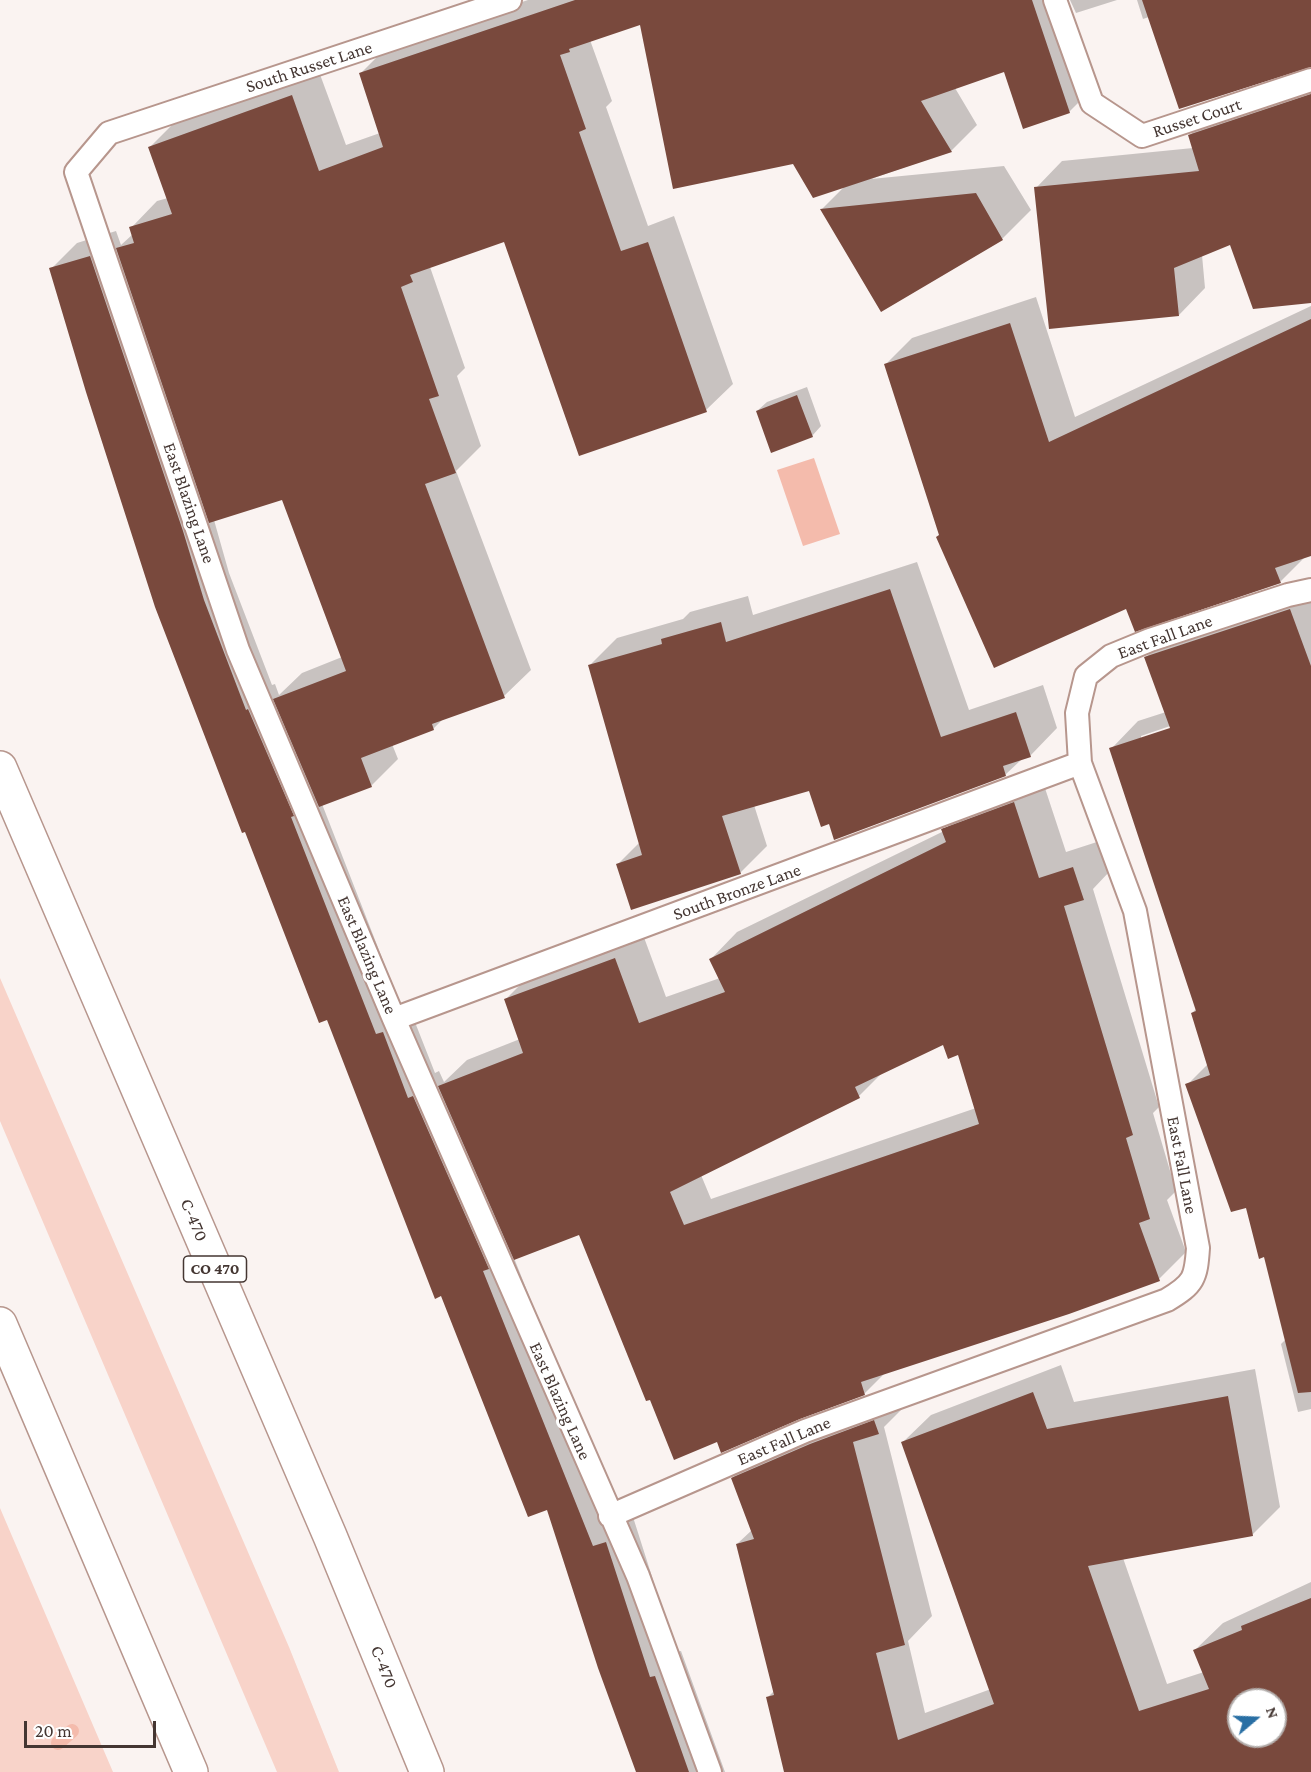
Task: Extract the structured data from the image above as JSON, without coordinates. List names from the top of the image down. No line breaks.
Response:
{"streets":{"highway":["C-470","CO 470"],"lane":["South Russet Lane","Russet Court","East Blazing Lane","East Fall Lane","South Bronze Lane"]},"crossings":[["South Russet Lane","East Blazing Lane"],["East Blazing Lane","East Fall Lane"],["East Blazing Lane","South Bronze Lane"],["East Fall Lane","South Bronze Lane"]],"scale_bar":"20 m","north":"right"}
